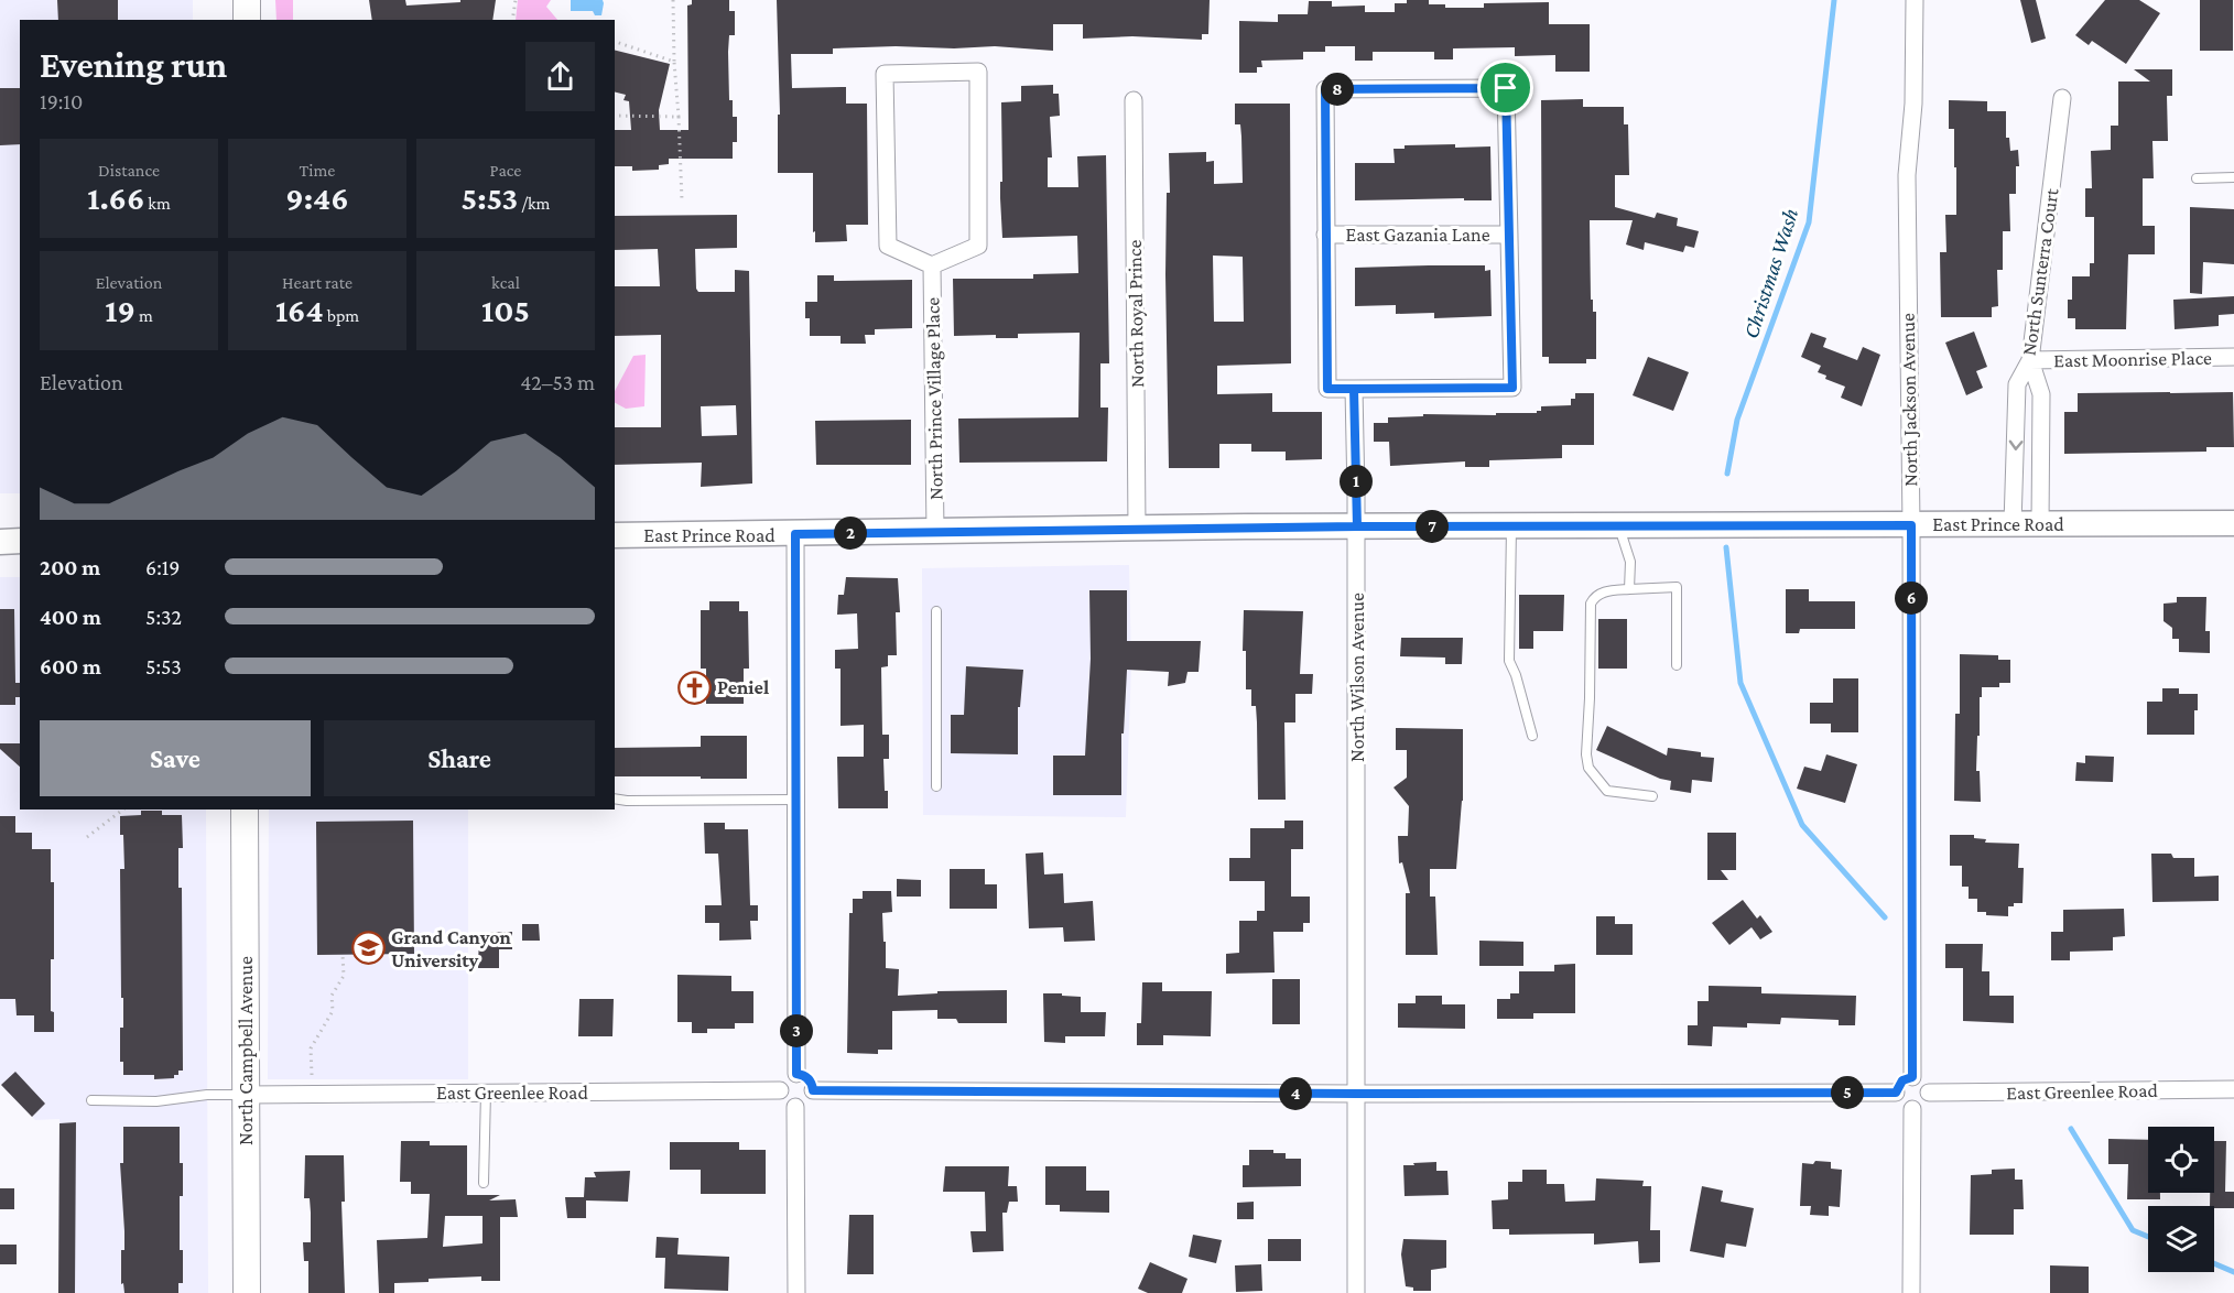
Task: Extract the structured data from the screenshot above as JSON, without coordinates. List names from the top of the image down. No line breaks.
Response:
{"streets":{"main road":["East Prince Road","North Campbell Avenue"],"street":["East Gazania Lane","North Sunterra Court","North Royal Prince","East Moonrise Place","North Prince Village Place","North Jackson Avenue","North Wilson Avenue","East Greenlee Road"]},"crossings":[["North Sunterra Court","East Moonrise Place"],["North Sunterra Court","East Prince Road"],["North Royal Prince","East Prince Road"],["North Prince Village Place","East Prince Road"],["North Jackson Avenue","East Prince Road"],["North Jackson Avenue","East Greenlee Road"],["East Prince Road","North Wilson Avenue"],["North Campbell Avenue","East Greenlee Road"]],"water":["Christmas Wash"],"places":{"church":["Peniel"],"school or university":["Grand Canyon University"]},"page":{"heading":["Evening run","19:10"],"pins":["8","1","7","2","6","3","5","4"],"stats":[["Distance","1.66 km"],["Time","9:46"],["Pace","5:53 /km"],["Elevation","19 m"],["Heart rate","164 bpm"],["kcal","105"]],"chart":["Elevation","42–53 m"],"list":[{"name":"200 m","note":"6:19"},{"name":"400 m","note":"5:32"},{"name":"600 m","note":"5:53"}],"buttons":["Save","Share"]}}
